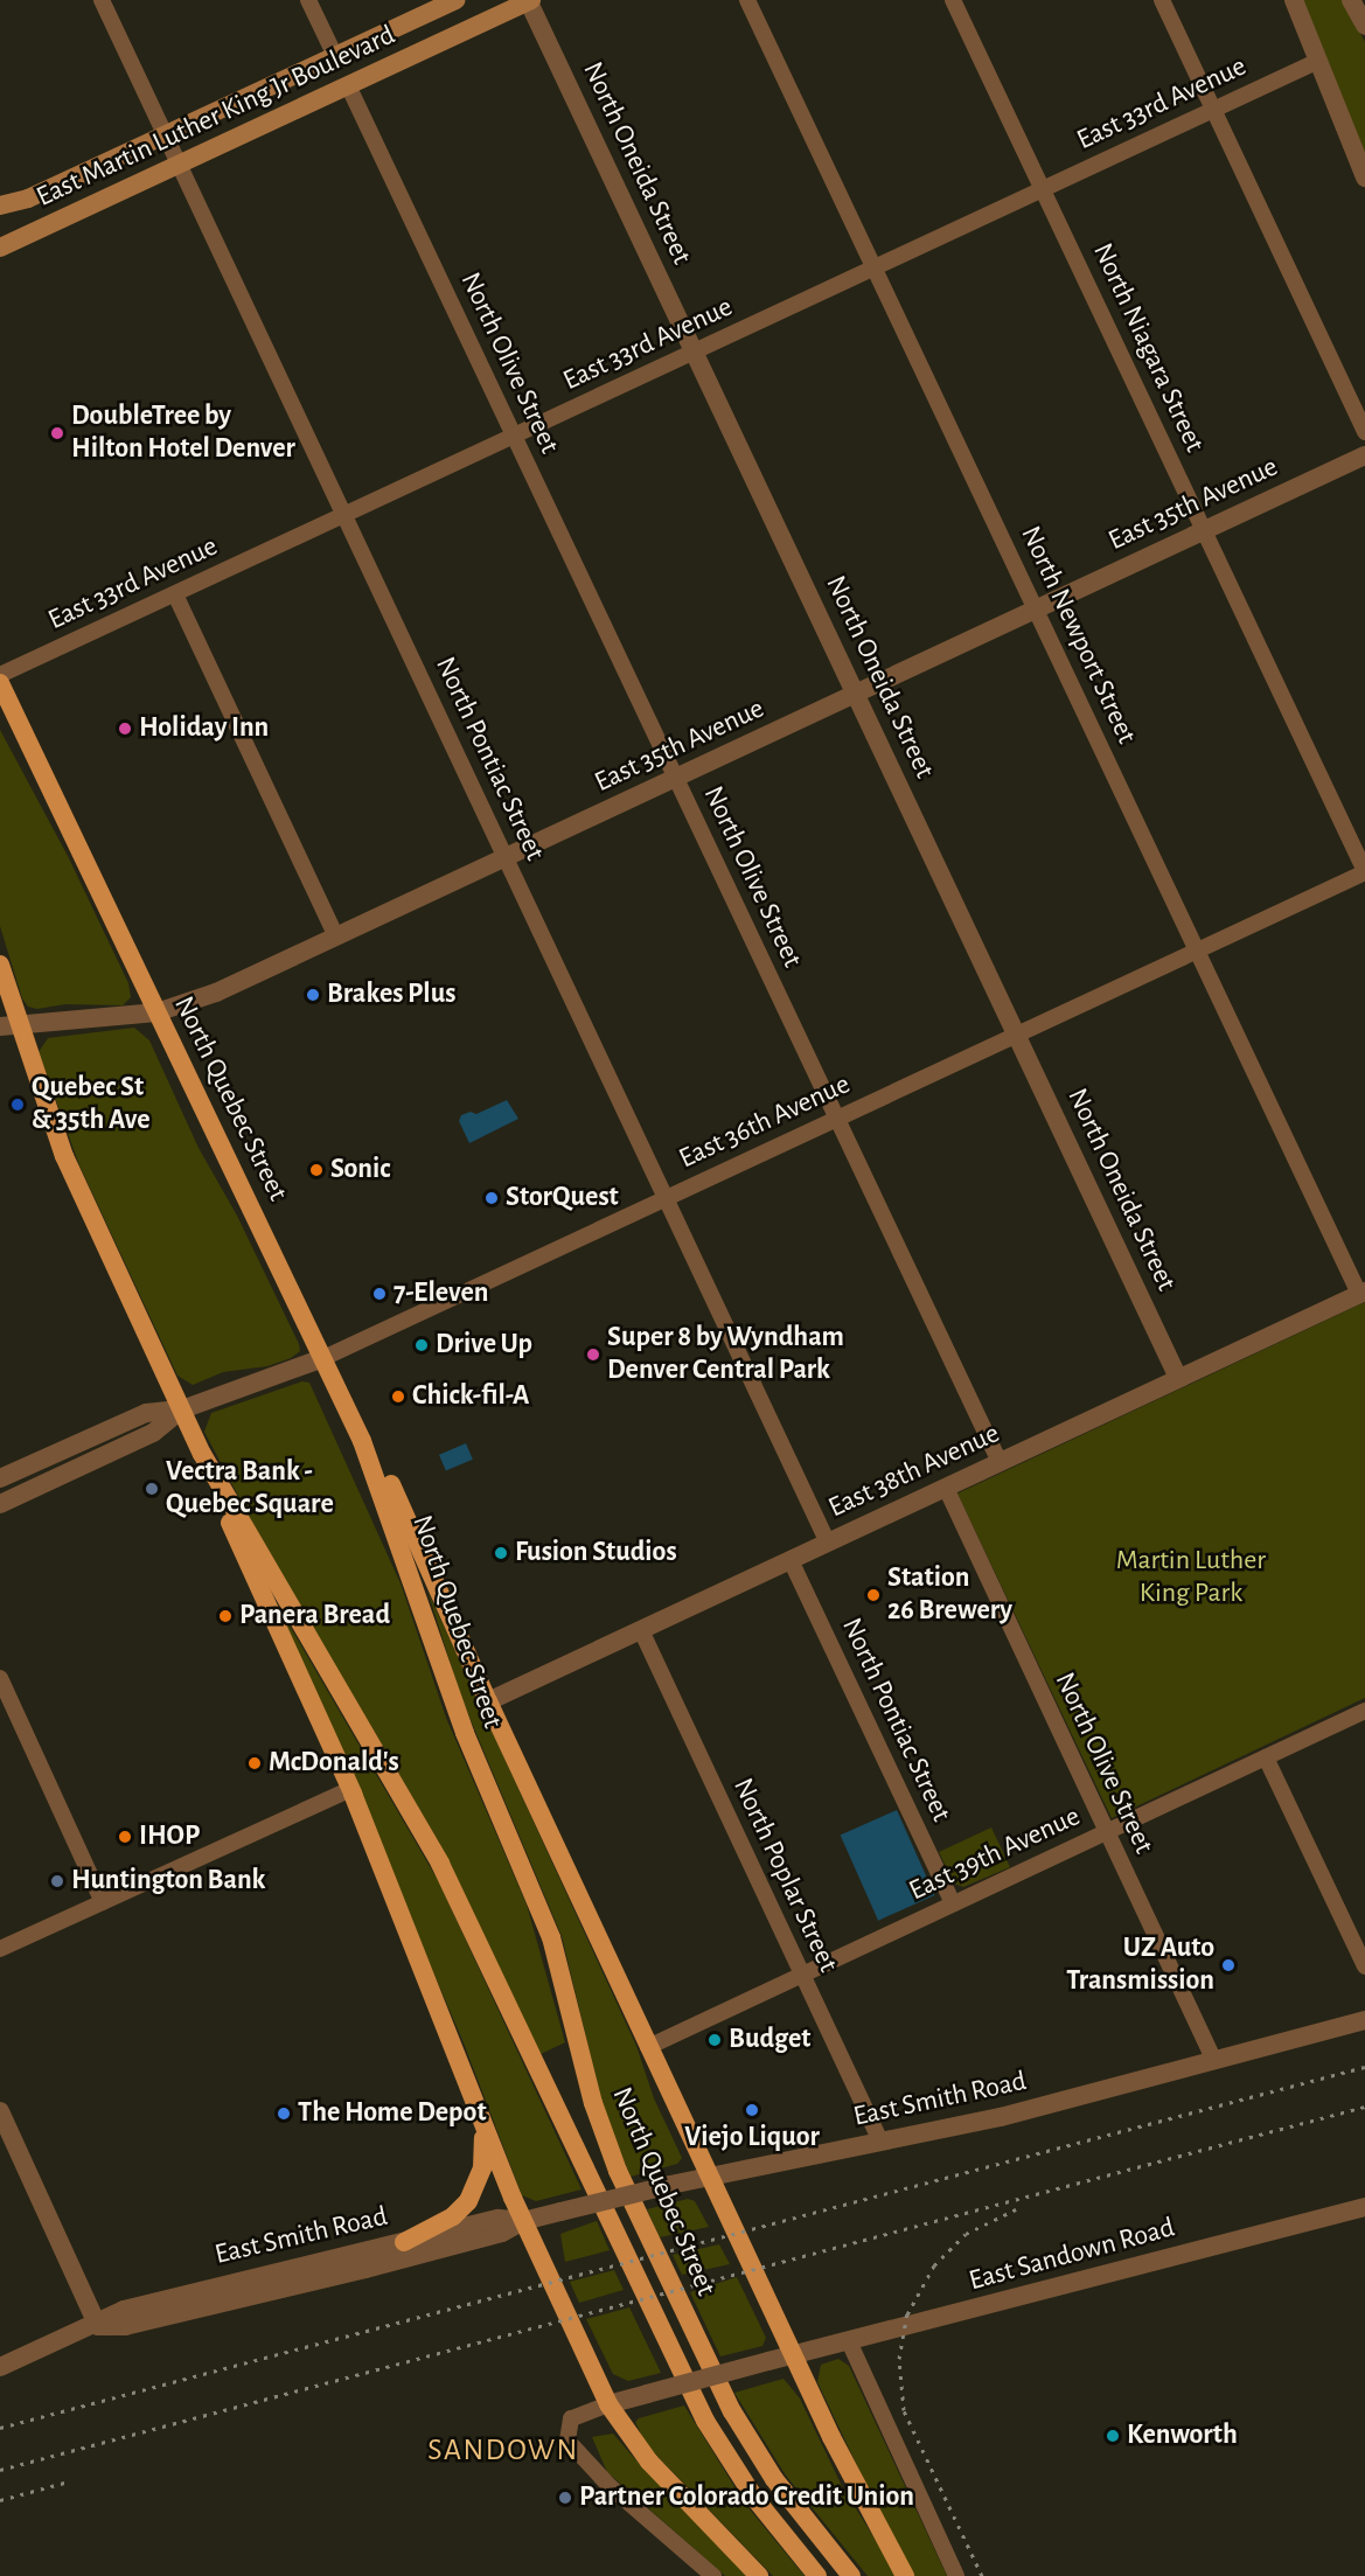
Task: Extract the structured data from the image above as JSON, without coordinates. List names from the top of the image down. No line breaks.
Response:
{"streets":{"main road":["East Martin Luther King Jr Boulevard","North Quebec Street"],"street":["East 33rd Avenue","North Oneida Street","North Niagara Street","North Olive Street","East 35th Avenue","North Newport Street","North Pontiac Street","East 36th Avenue","East 38th Avenue","East 39th Avenue","North Poplar Street","East Smith Road","East Sandown Road"]},"crossings":[["East 33rd Avenue","North Oneida Street"],["East 33rd Avenue","North Niagara Street"],["East 33rd Avenue","North Olive Street"],["East 33rd Avenue","North Newport Street"],["East 33rd Avenue","North Pontiac Street"],["East Martin Luther King Jr Boulevard","North Oneida Street"],["East Martin Luther King Jr Boulevard","North Olive Street"],["East Martin Luther King Jr Boulevard","North Pontiac Street"],["North Oneida Street","East 35th Avenue"],["North Oneida Street","East 36th Avenue"],["North Oneida Street","East 38th Avenue"],["North Niagara Street","East 35th Avenue"],["North Niagara Street","East 36th Avenue"],["North Olive Street","East 35th Avenue"],["North Olive Street","East 36th Avenue"],["North Olive Street","East 38th Avenue"],["North Olive Street","East 39th Avenue"],["North Olive Street","East Smith Road"],["East 35th Avenue","North Newport Street"],["East 35th Avenue","North Pontiac Street"],["East 35th Avenue","North Quebec Street"],["North Newport Street","East 36th Avenue"],["North Newport Street","East 38th Avenue"],["North Pontiac Street","East 36th Avenue"],["North Pontiac Street","East 38th Avenue"],["North Pontiac Street","East 39th Avenue"],["North Quebec Street","East 36th Avenue"],["East 38th Avenue","North Poplar Street"],["East 39th Avenue","North Poplar Street"],["North Poplar Street","East Smith Road"]],"districts":["SANDOWN"],"parks":["Martin Luther King Park"],"places":["DoubleTree by Hilton Hotel Denver","Holiday Inn","Brakes Plus","Quebec St & 35th Ave","Sonic","StorQuest","7-Eleven","Drive Up","Super 8 by Wyndham Denver Central Park","Chick-fil-A","Vectra Bank - Quebec Square","Fusion Studios","Station 26 Brewery","Panera Bread","McDonald's","IHOP","Huntington Bank","UZ Auto Transmission","Budget","Viejo Liquor","The Home Depot","Kenworth","Partner Colorado Credit Union"]}
